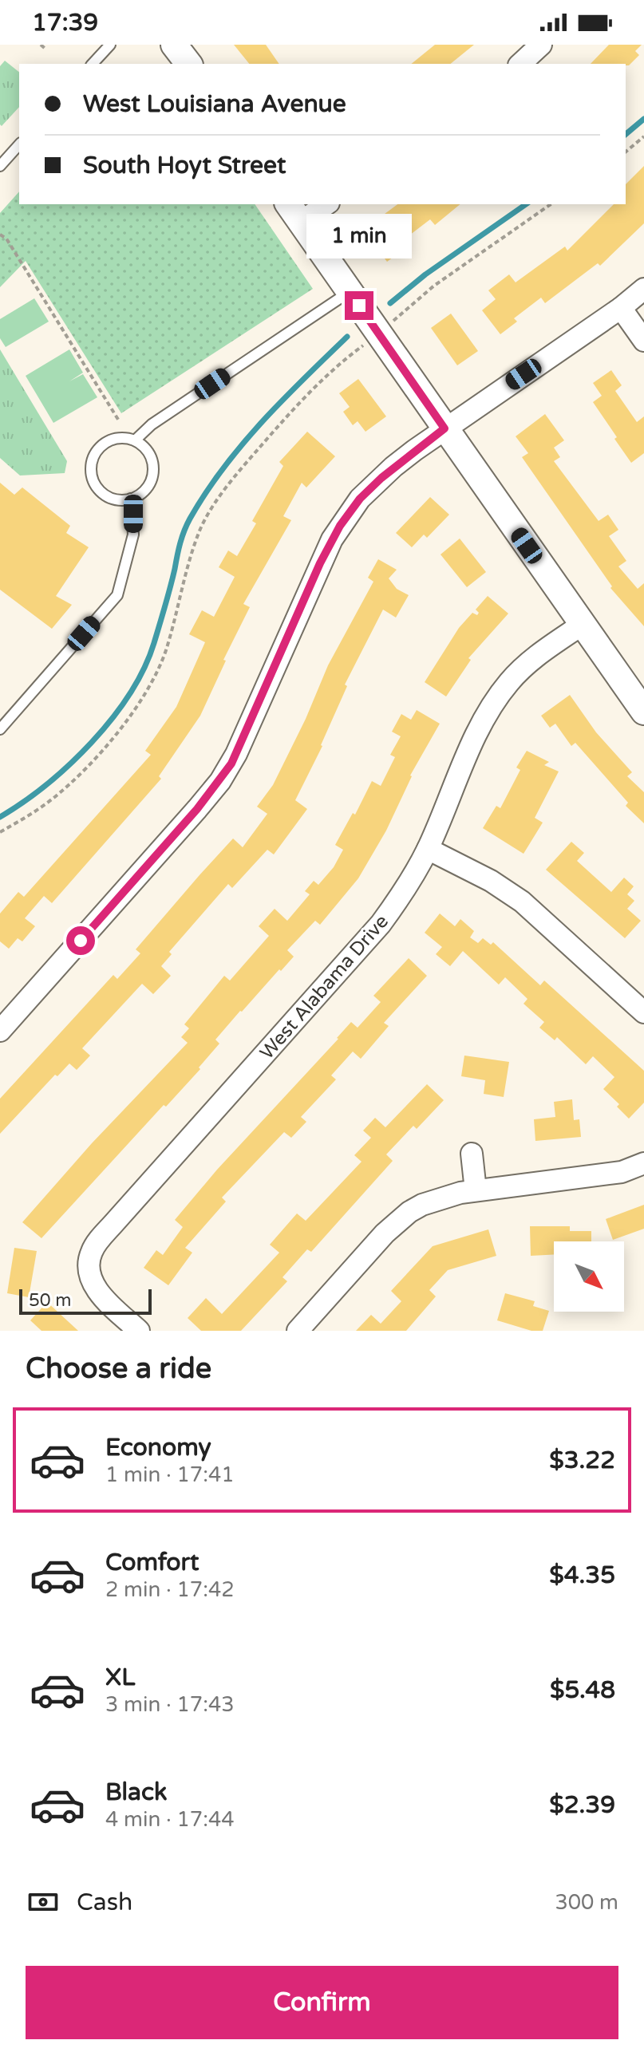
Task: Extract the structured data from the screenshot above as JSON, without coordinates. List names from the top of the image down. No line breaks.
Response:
{"streets":{"street":["West Alabama Drive"]},"scale_bar":"50 m","north":"bottom right","page":{"status":"17:39","banner":["West Louisiana Avenue","South Hoyt Street"],"bubble":"1 min","scale":"50 m","heading":"Choose a ride","list":[{"name":"Economy","note":"1 min · 17:41","value":"$3.22"},{"name":"Comfort","note":"2 min · 17:42","value":"$4.35"},{"name":"XL","note":"3 min · 17:43","value":"$5.48"},{"name":"Black","note":"4 min · 17:44","value":"$2.39"}],"pay":["Cash","300 m"],"buttons":"Confirm"}}
